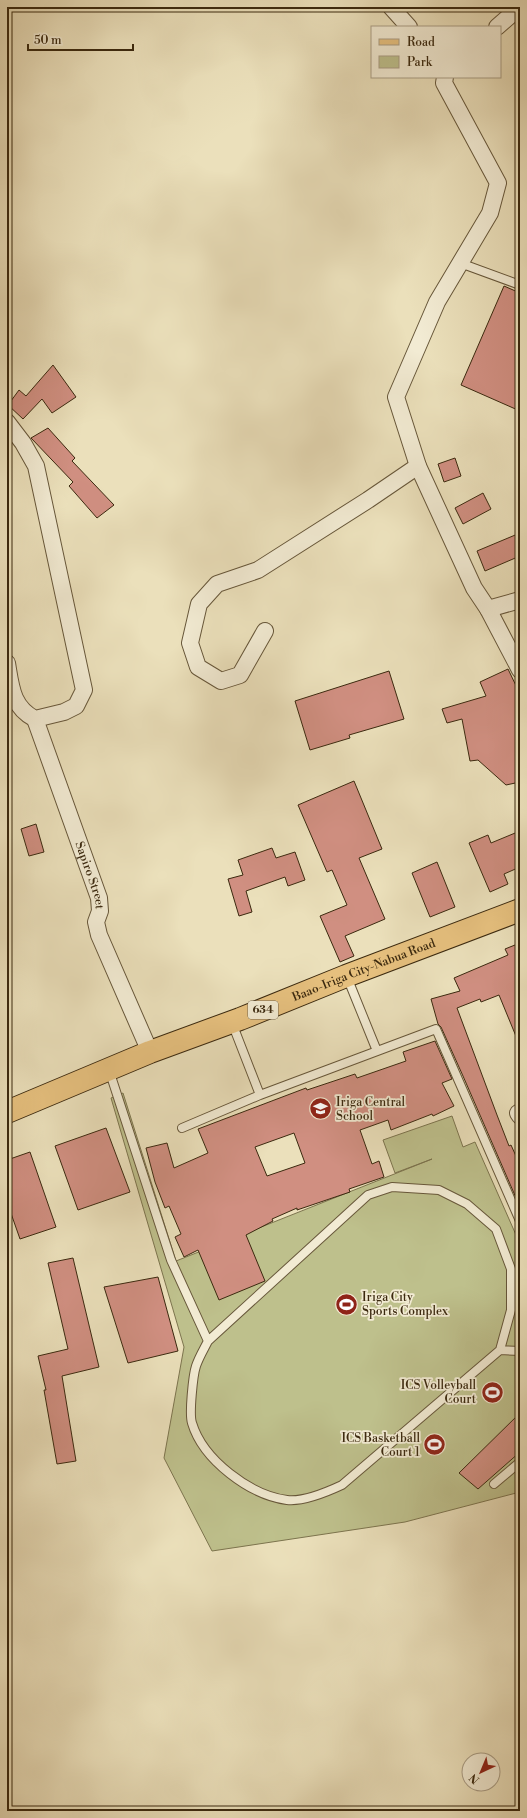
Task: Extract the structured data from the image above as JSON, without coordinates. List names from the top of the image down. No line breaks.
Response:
{"streets":{"main road":["Baao-Iriga City-Nabua Road","634"],"street":["Sapiro Street"]},"crossings":[["Sapiro Street","Baao-Iriga City-Nabua Road"]],"places":{"school or university":["Iriga Central School"],"sports":["Iriga City Sports Complex","ICS Volleyball Court","ICS Basketball Court 1"]},"legend":["Road","Park"],"scale_bar":"50 m","north":"bottom left"}
